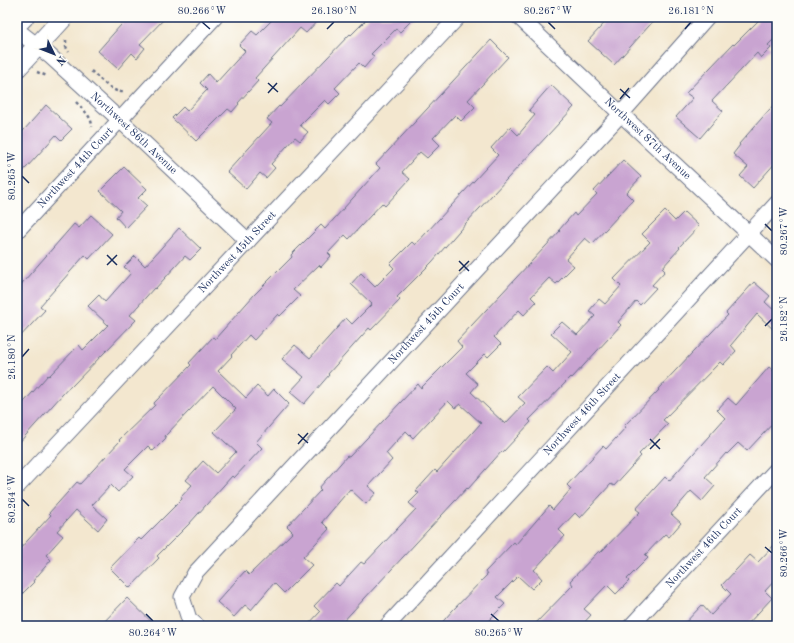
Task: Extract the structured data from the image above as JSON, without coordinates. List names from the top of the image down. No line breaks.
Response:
{"streets":{"street":["Northwest 86th Avenue","Northwest 87th Avenue","Northwest 44th Court","Northwest 45th Street","Northwest 45th Court","Northwest 46th Street","Northwest 46th Court"]},"crossings":[["Northwest 86th Avenue","Northwest 44th Court"],["Northwest 86th Avenue","Northwest 45th Street"],["Northwest 87th Avenue","Northwest 45th Court"],["Northwest 87th Avenue","Northwest 46th Street"]],"north":"bottom right","coordinates":["80.266°W","26.180°N","80.267°W","26.181°N","80.265°W","26.182°N","80.264°W"]}
